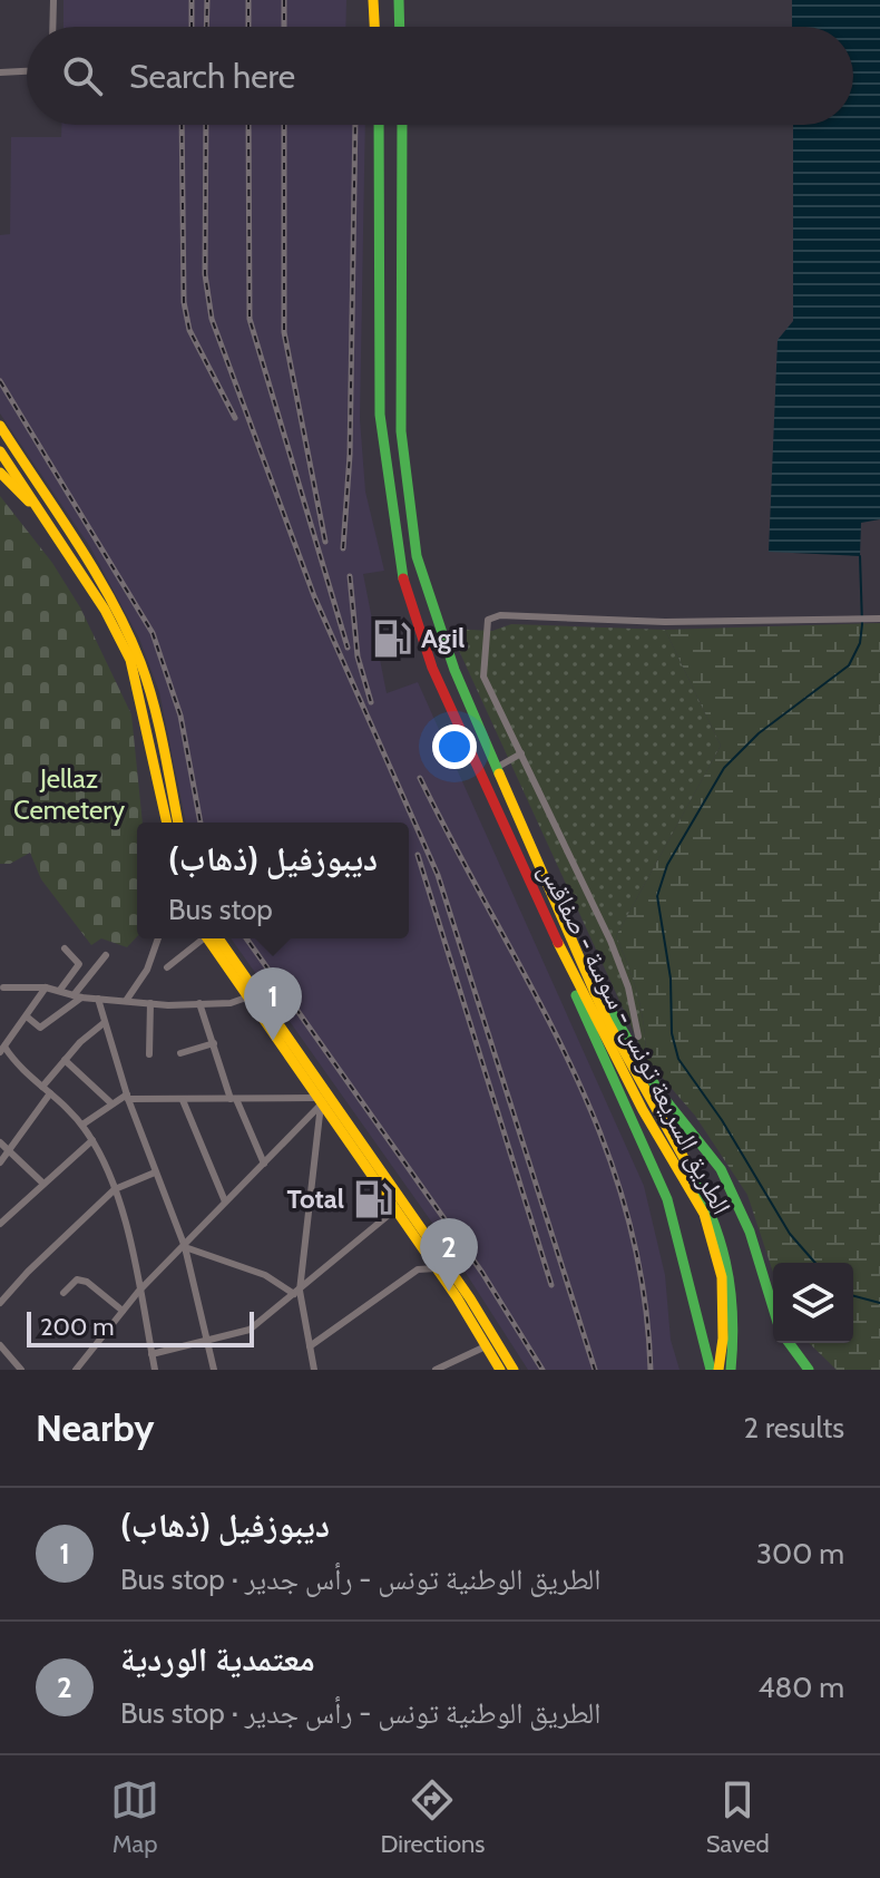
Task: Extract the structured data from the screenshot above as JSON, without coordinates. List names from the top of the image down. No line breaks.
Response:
{"streets":{"main road":["الطريق السريعة تونس - سوسة - صفاقس"]},"parks":["Jellaz Cemetery"],"places":{"fuel station":["Agil","Total"]},"scale_bar":"200 m","page":{"search":"Search here","popup":["ديبوزفيل (ذهاب)","Bus stop"],"pins":["1","2"],"scale":"200 m","heading":["Nearby","2 results"],"list":[{"mark":"1","name":"ديبوزفيل (ذهاب)","note":"Bus stop · الطريق الوطنية تونس - رأس جدير","value":"300 m"},{"mark":"2","name":"معتمدية الوردية","note":"Bus stop · الطريق الوطنية تونس - رأس جدير","value":"480 m"}],"nav":["Map","Directions","Saved"]}}
